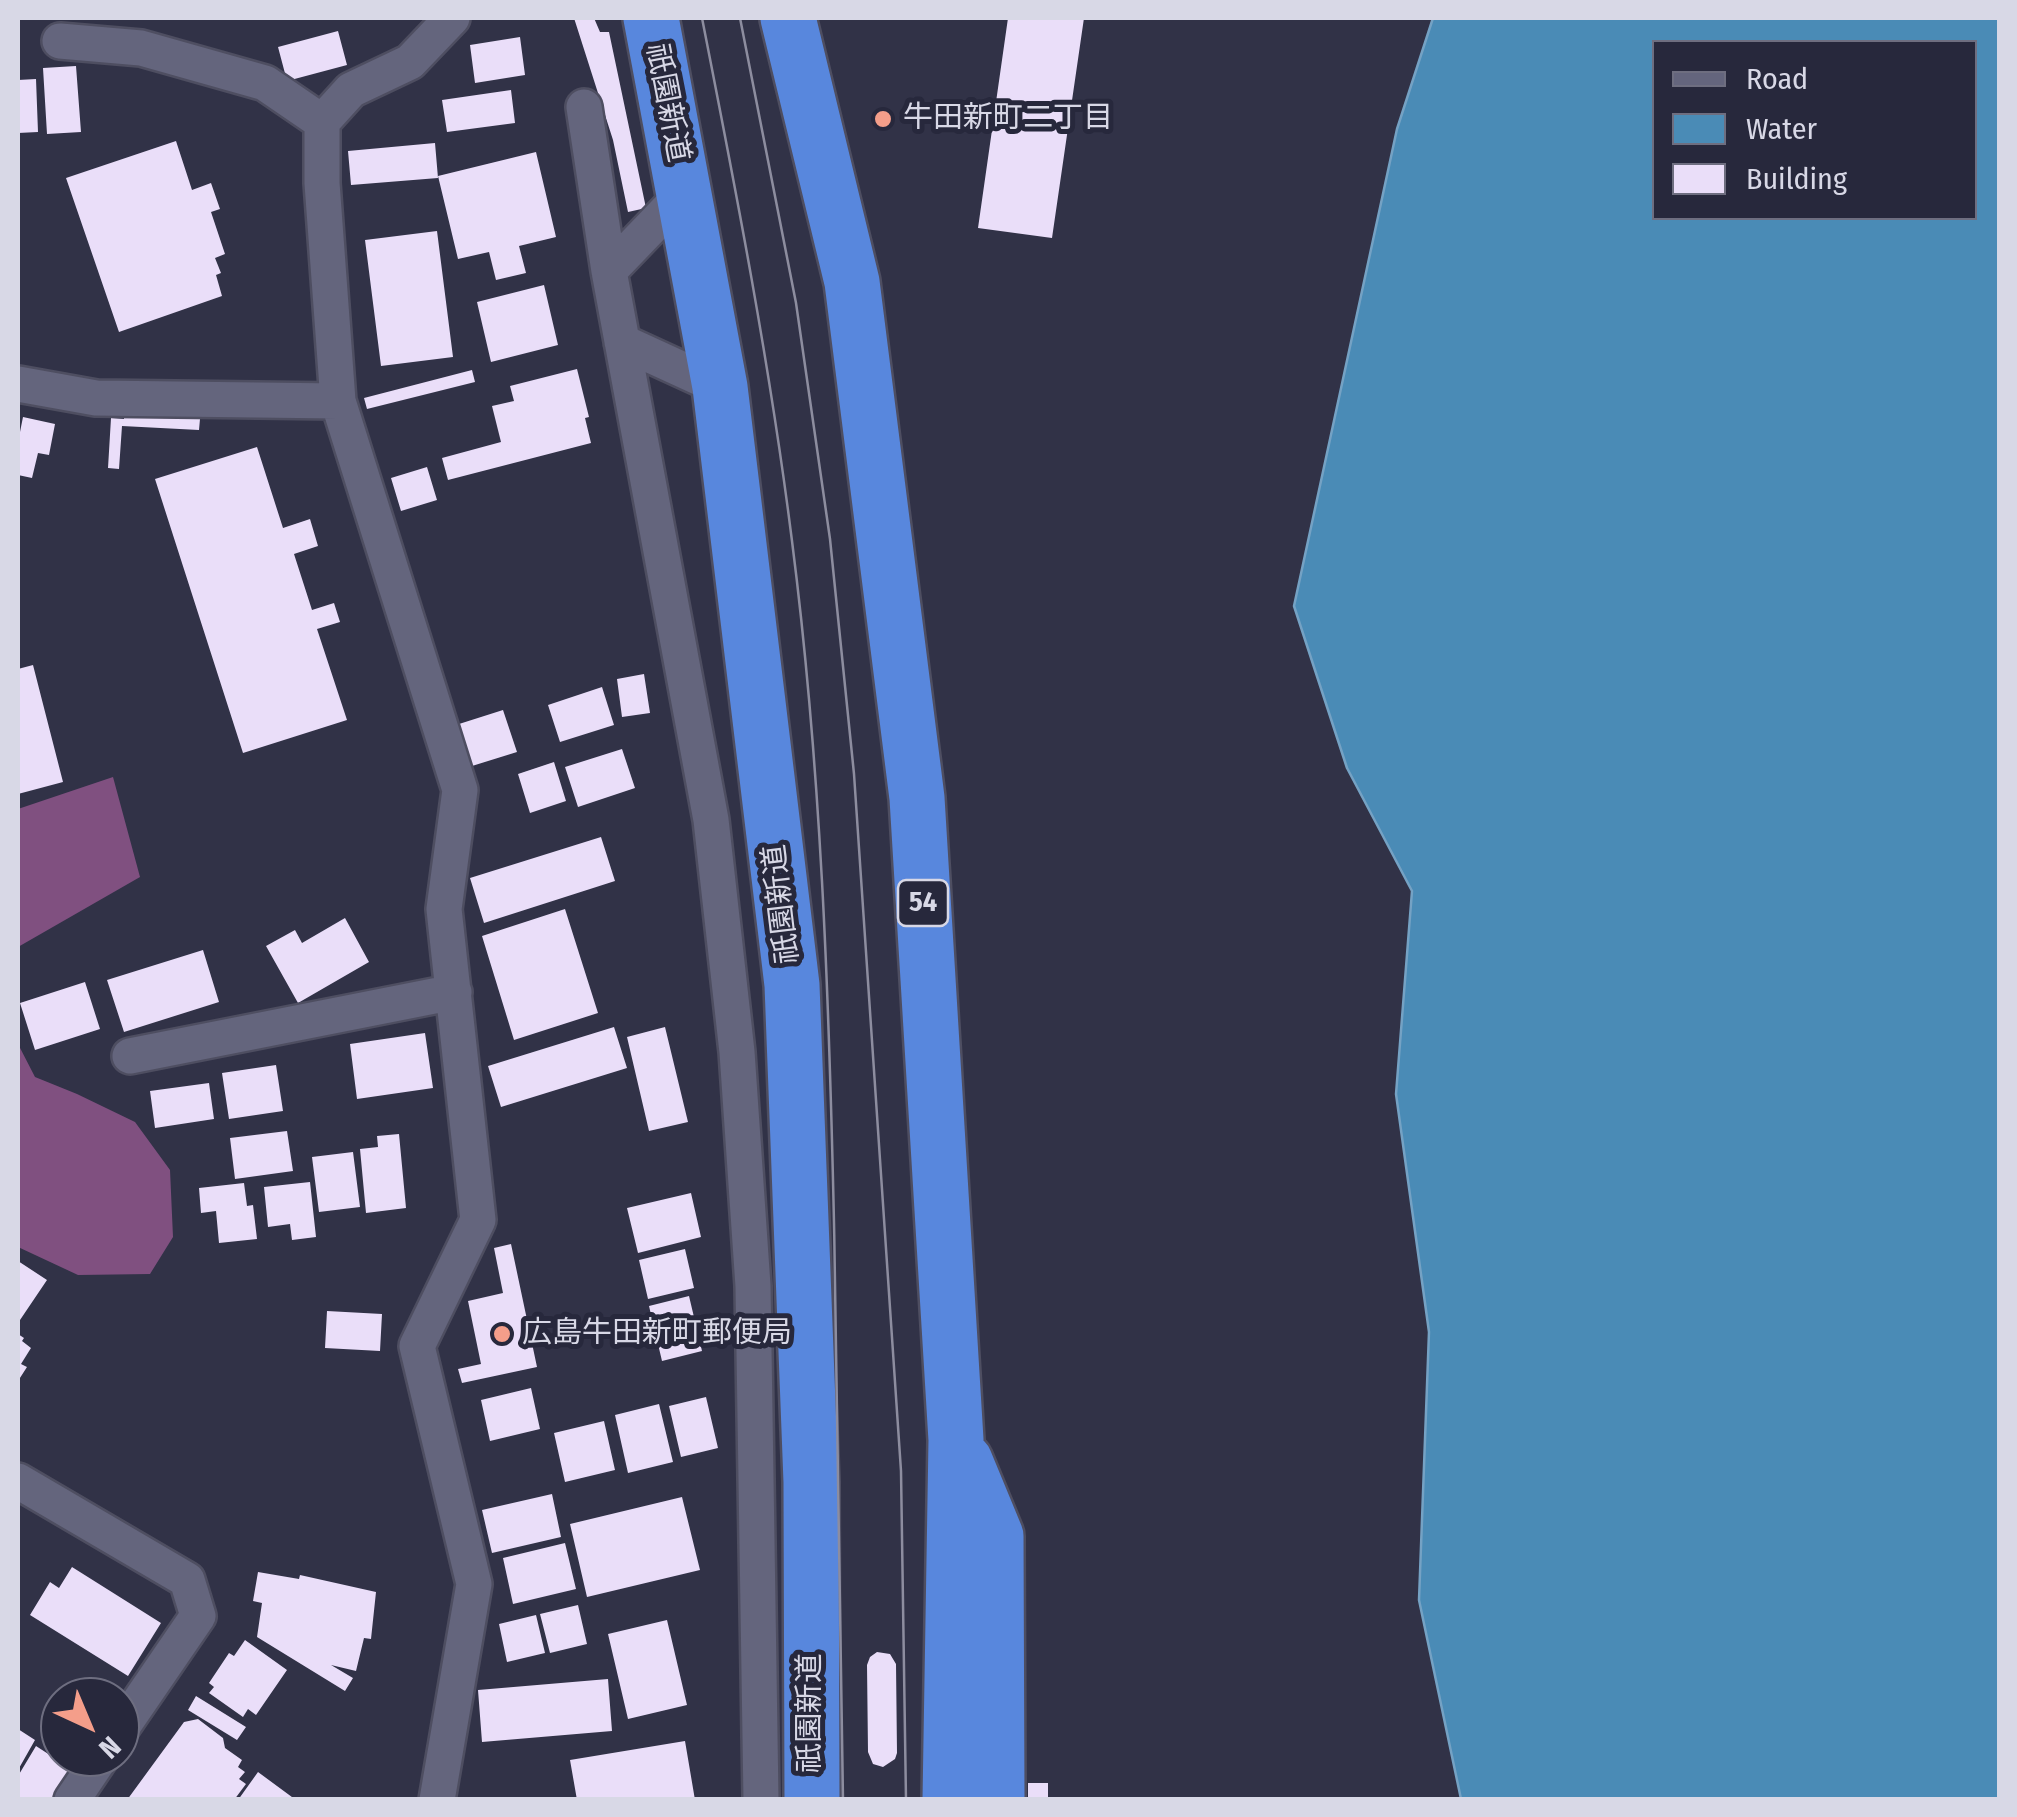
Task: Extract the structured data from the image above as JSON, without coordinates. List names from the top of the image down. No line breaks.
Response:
{"streets":{"highway":["祇園新道","54"]},"places":["牛田新町二丁目","広島牛田新町郵便局"],"legend":["Road","Water","Building"],"north":"bottom right"}
